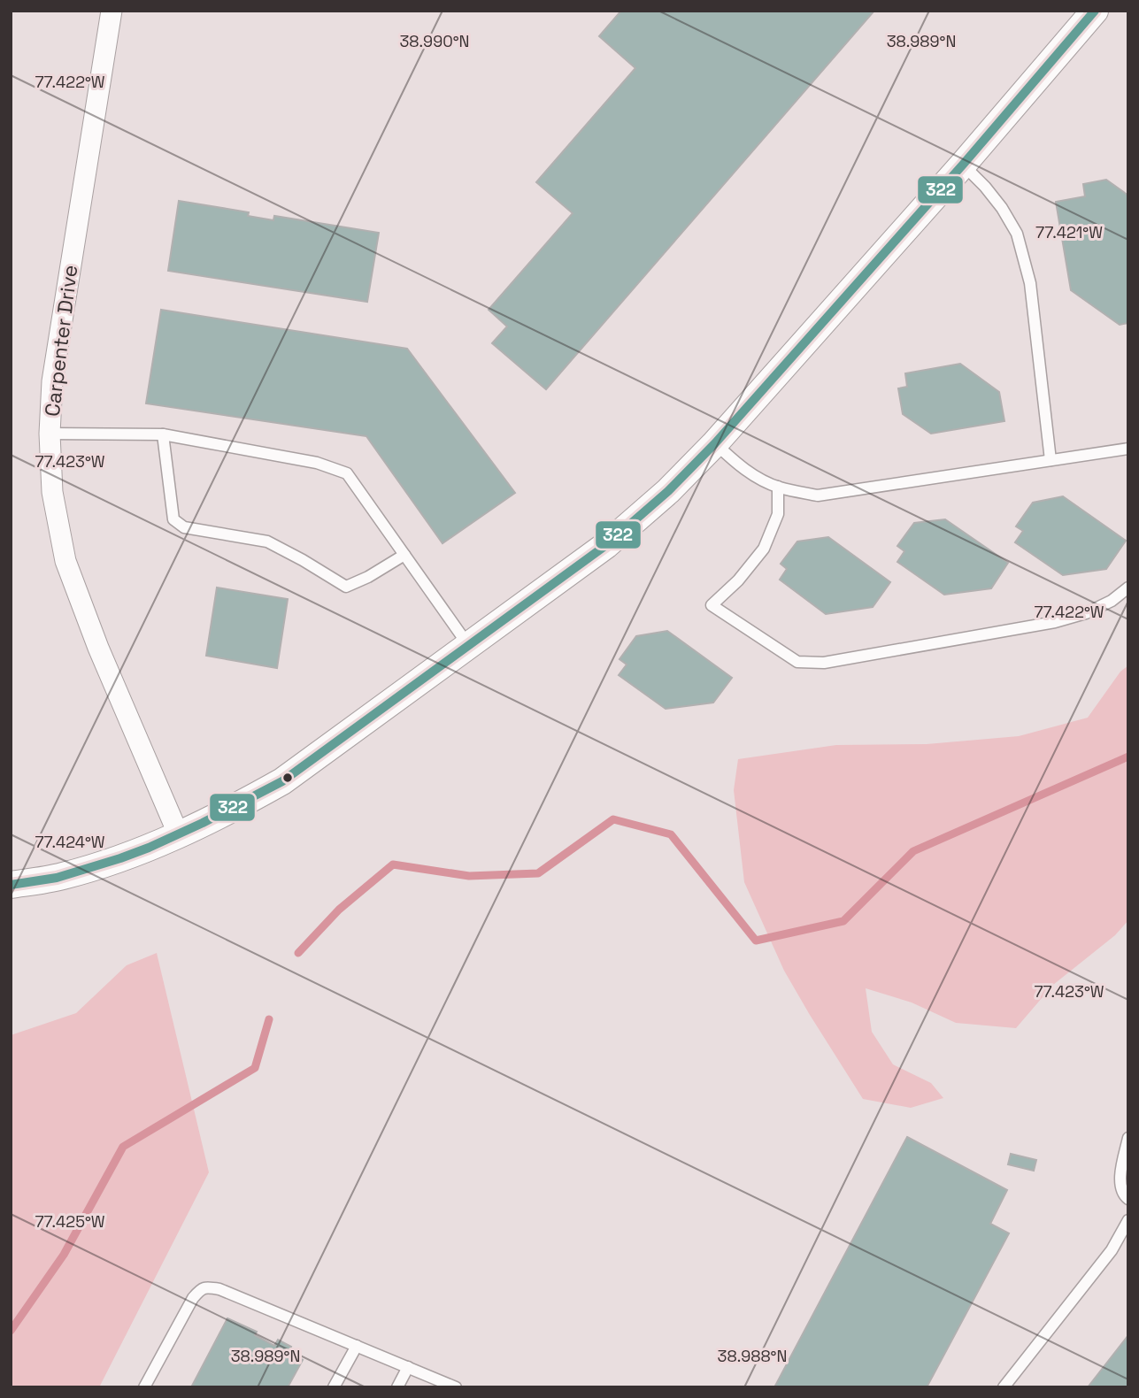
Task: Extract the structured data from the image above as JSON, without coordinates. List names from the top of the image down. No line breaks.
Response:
{"streets":{"street":["Carpenter Drive"]},"lines":["transit line 322"],"coordinates":["38.990°N","38.989°N","77.422°W","77.421°W","77.423°W","77.424°W","77.425°W","38.988°N"]}
